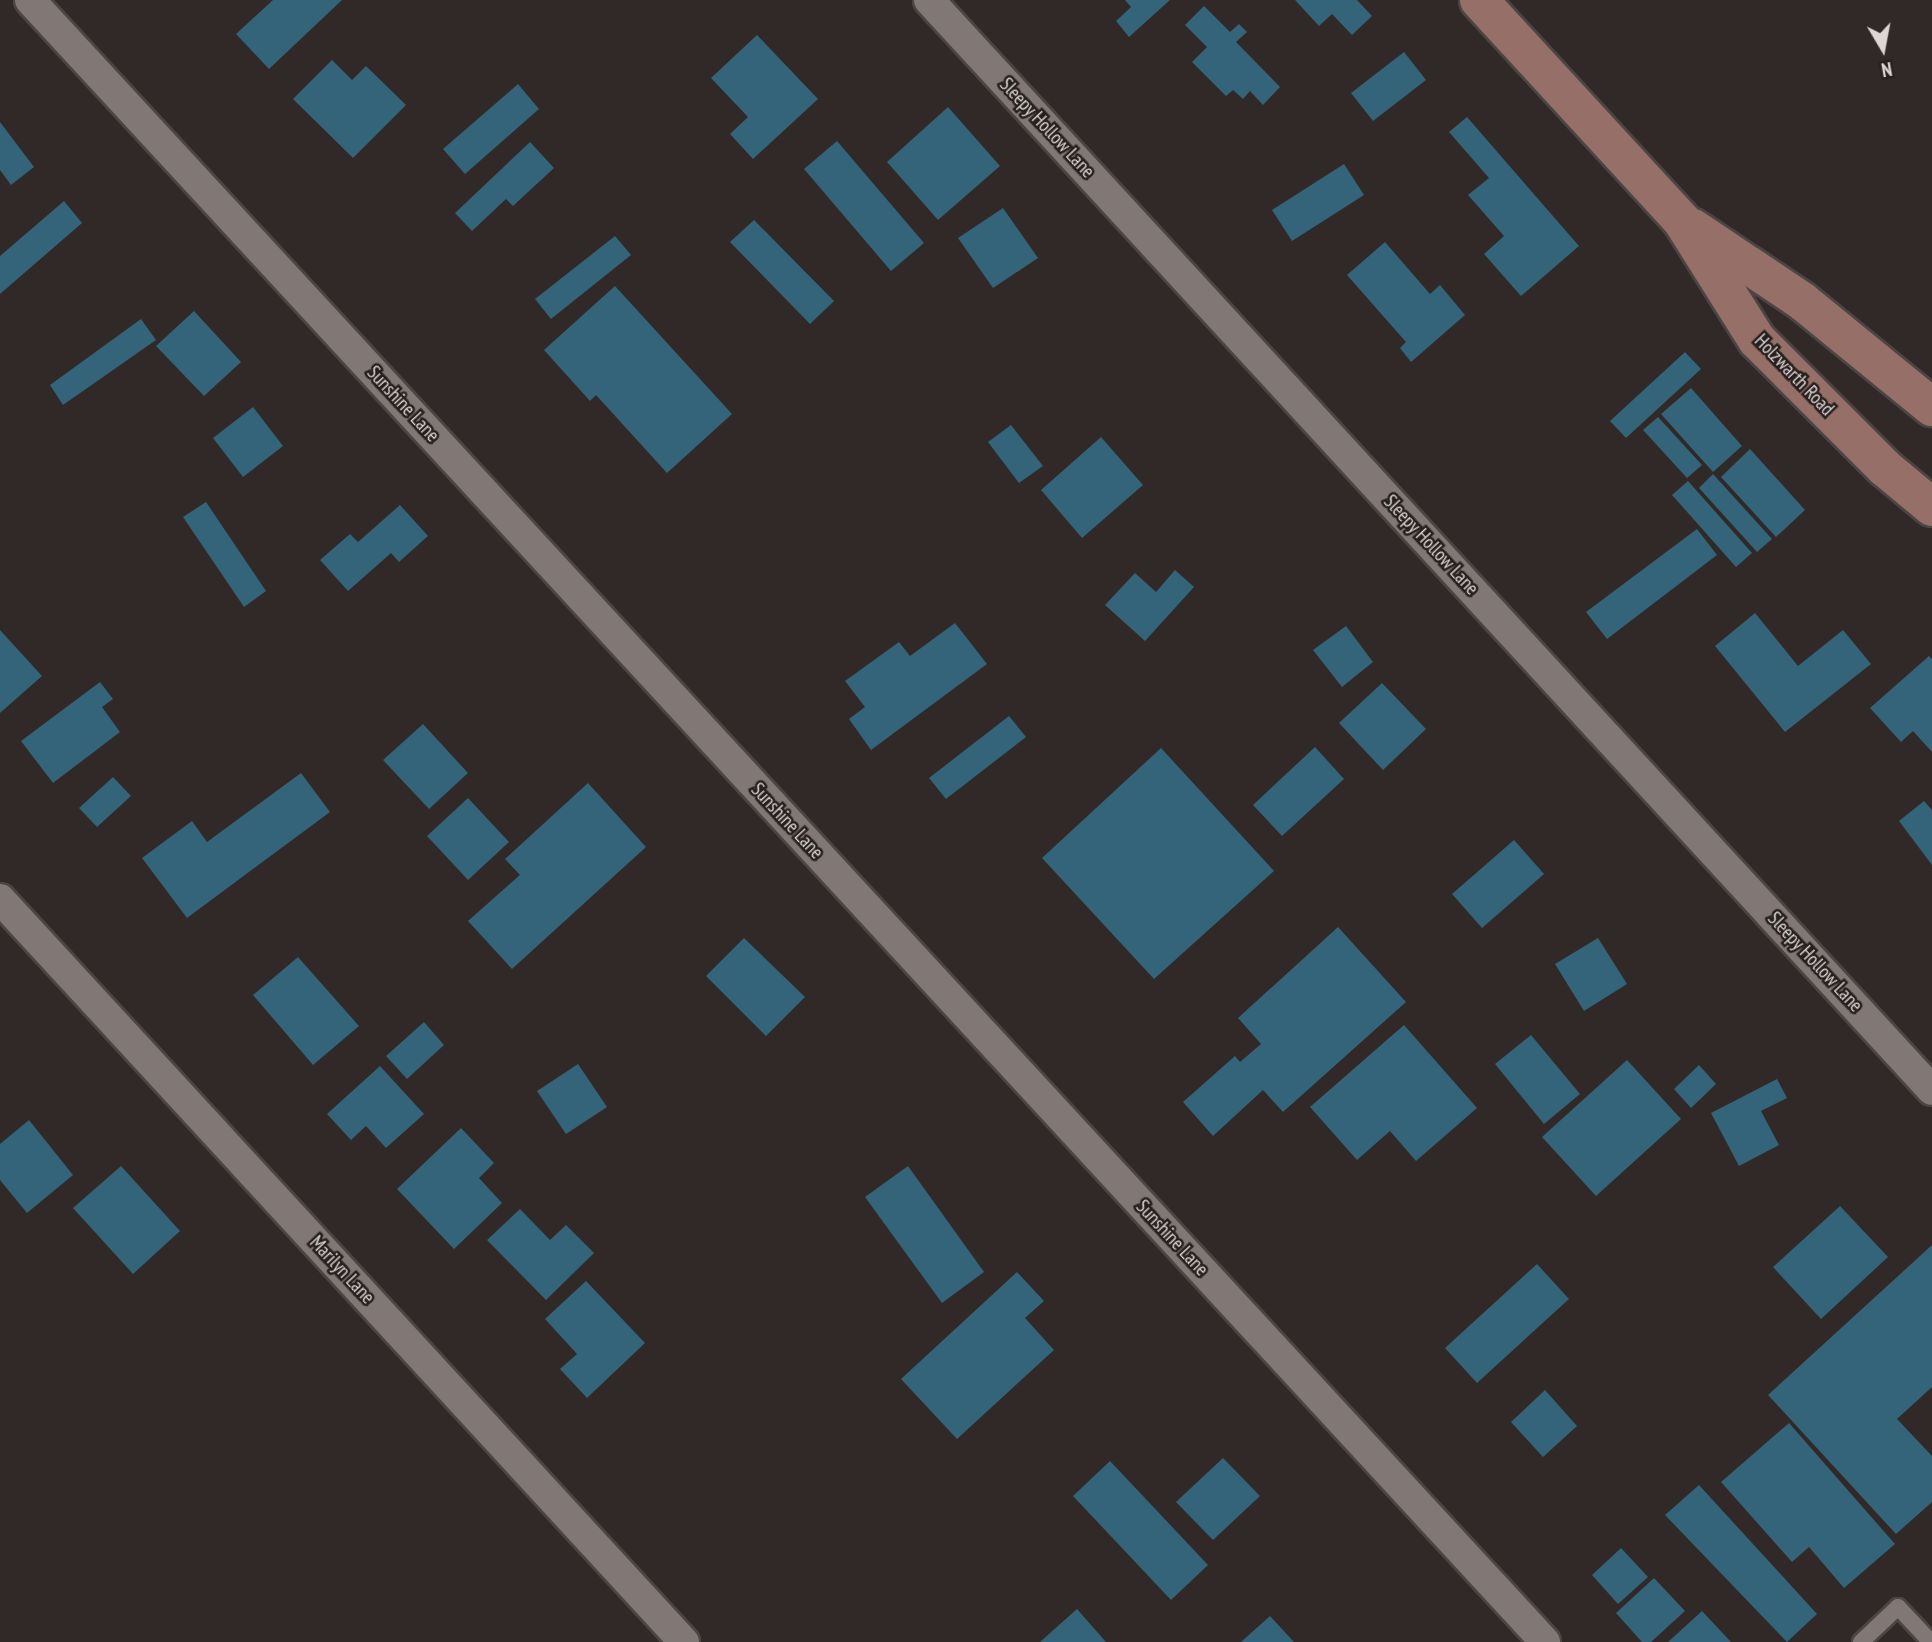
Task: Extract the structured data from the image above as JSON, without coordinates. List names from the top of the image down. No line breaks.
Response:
{"streets":{"main road":["Holzwarth Road"],"street":["Sleepy Hollow Lane","Sunshine Lane","Marilyn Lane"]},"north":"bottom"}
